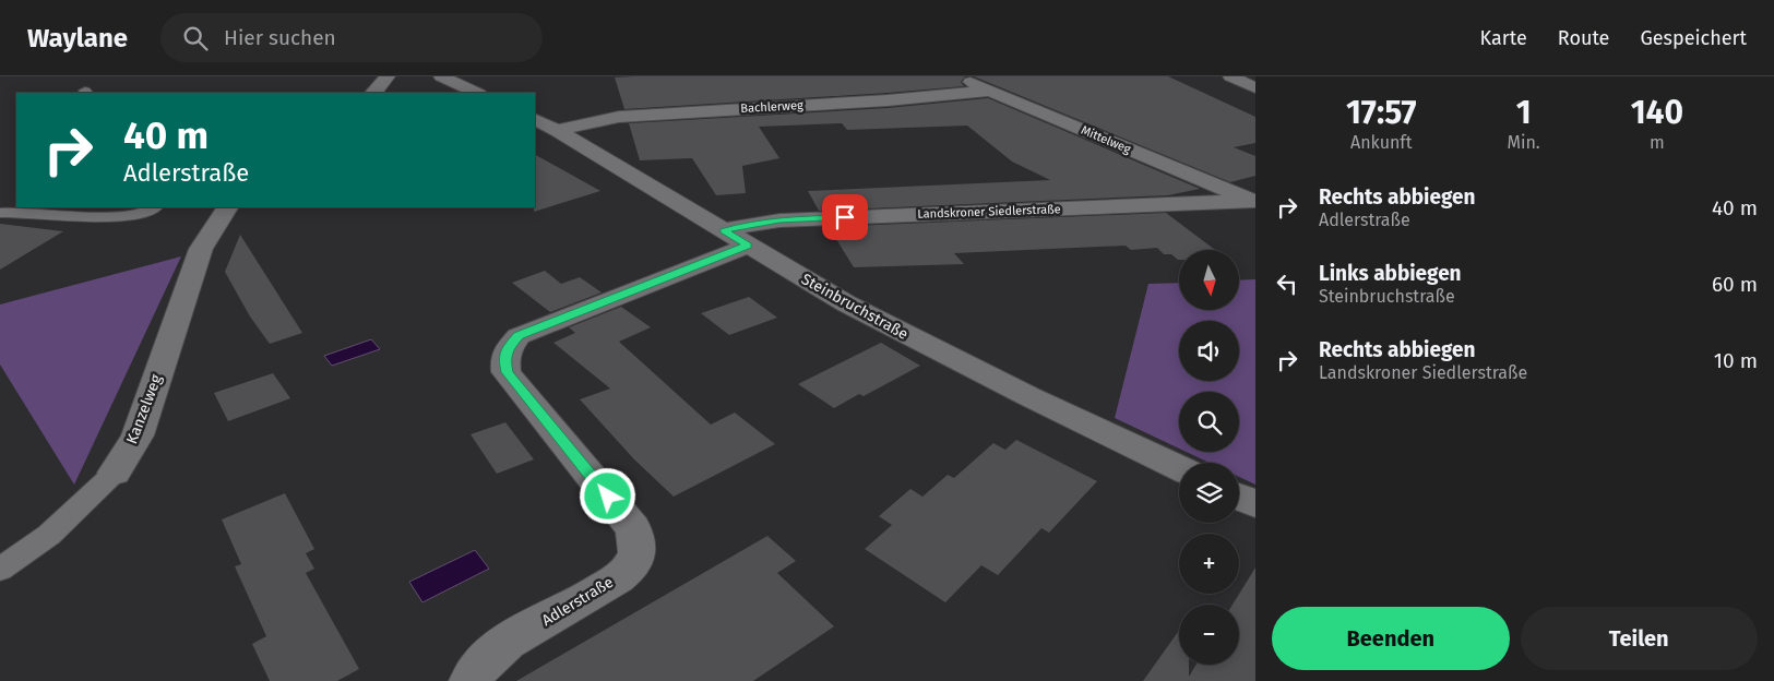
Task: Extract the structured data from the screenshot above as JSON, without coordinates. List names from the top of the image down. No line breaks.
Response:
{"streets":{"street":["Bachlerweg","Mittelweg","Landskroner Siedlerstraße","Steinbruchstraße","Kanzelweg","Adlerstraße"]},"crossings":[["Bachlerweg","Mittelweg"],["Bachlerweg","Steinbruchstraße"],["Mittelweg","Landskroner Siedlerstraße"],["Landskroner Siedlerstraße","Steinbruchstraße"],["Landskroner Siedlerstraße","Adlerstraße"],["Steinbruchstraße","Adlerstraße"]],"north":"bottom","page":{"header":"Waylane","search":"Hier suchen","nav":["Karte","Route","Gespeichert"],"eta":["17:57","Ankunft","1","Min.","140","m"],"turn":["40 m","Adlerstraße"],"list":[{"name":"Rechts abbiegen","note":"Adlerstraße","value":"40 m"},{"name":"Links abbiegen","note":"Steinbruchstraße","value":"60 m"},{"name":"Rechts abbiegen","note":"Landskroner Siedlerstraße","value":"10 m"}],"map_buttons":["+","−"],"buttons":["Beenden","Teilen"]}}
